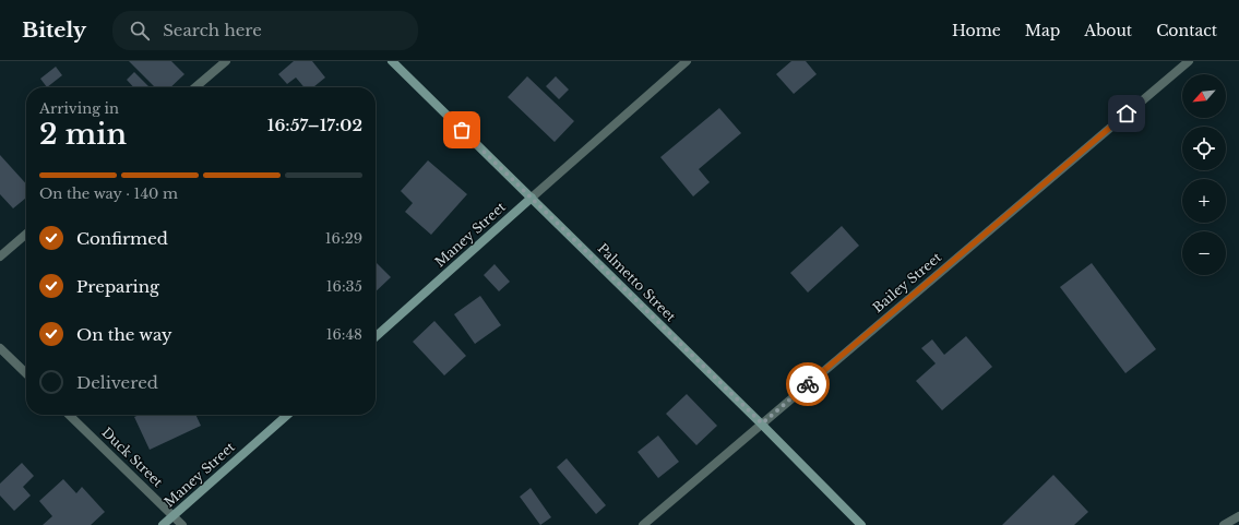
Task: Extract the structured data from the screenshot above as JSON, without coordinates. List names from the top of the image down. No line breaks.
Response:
{"streets":{"street":["Maney Street","Palmetto Street","Bailey Street","Duck Street"]},"crossings":[["Maney Street","Palmetto Street"],["Maney Street","Duck Street"],["Palmetto Street","Bailey Street"]],"north":"bottom left","page":{"header":"Bitely","search":"Search here","nav":["Home","Map","About","Contact"],"map_buttons":["+","−"],"heading":["2 min","Arriving in","16:57–17:02"],"bar":"On the way · 140 m","list":[["Confirmed","16:29"],["Preparing","16:35"],["On the way","16:48"],"Delivered"]}}
